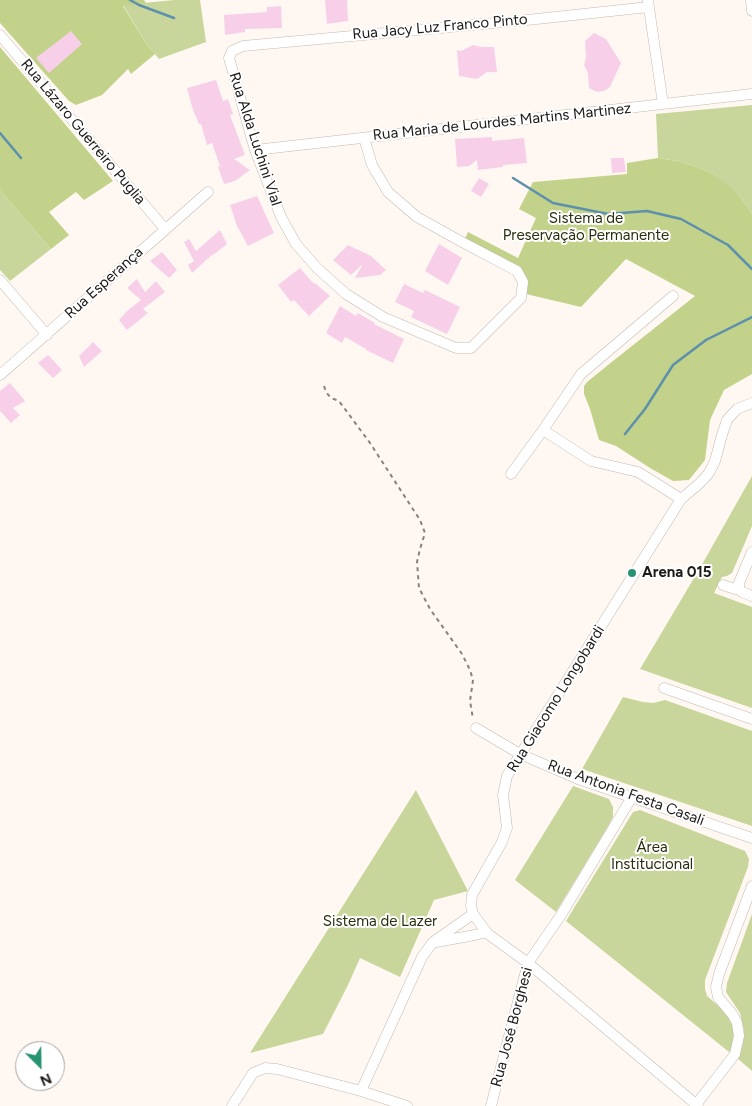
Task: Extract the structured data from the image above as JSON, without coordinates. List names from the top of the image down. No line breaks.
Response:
{"streets":{"street":["Rua Jacy Luz Franco Pinto","Rua Maria de Lourdes Martins Martinez","Rua Lázaro Guerreiro Puglia","Rua Alda Luchini Vial","Rua Esperança","Rua Giacomo Longobardi","Rua Antonia Festa Casali","Rua José Borghesi"]},"crossings":[["Rua Jacy Luz Franco Pinto","Rua Alda Luchini Vial"],["Rua Maria de Lourdes Martins Martinez","Rua Alda Luchini Vial"],["Rua Lázaro Guerreiro Puglia","Rua Esperança"],["Rua Giacomo Longobardi","Rua Antonia Festa Casali"],["Rua Antonia Festa Casali","Rua José Borghesi"]],"parks":["Sistema de Preservação Permanente","Área Institucional","Sistema de Lazer"],"places":["Arena 015"],"north":"bottom right"}
